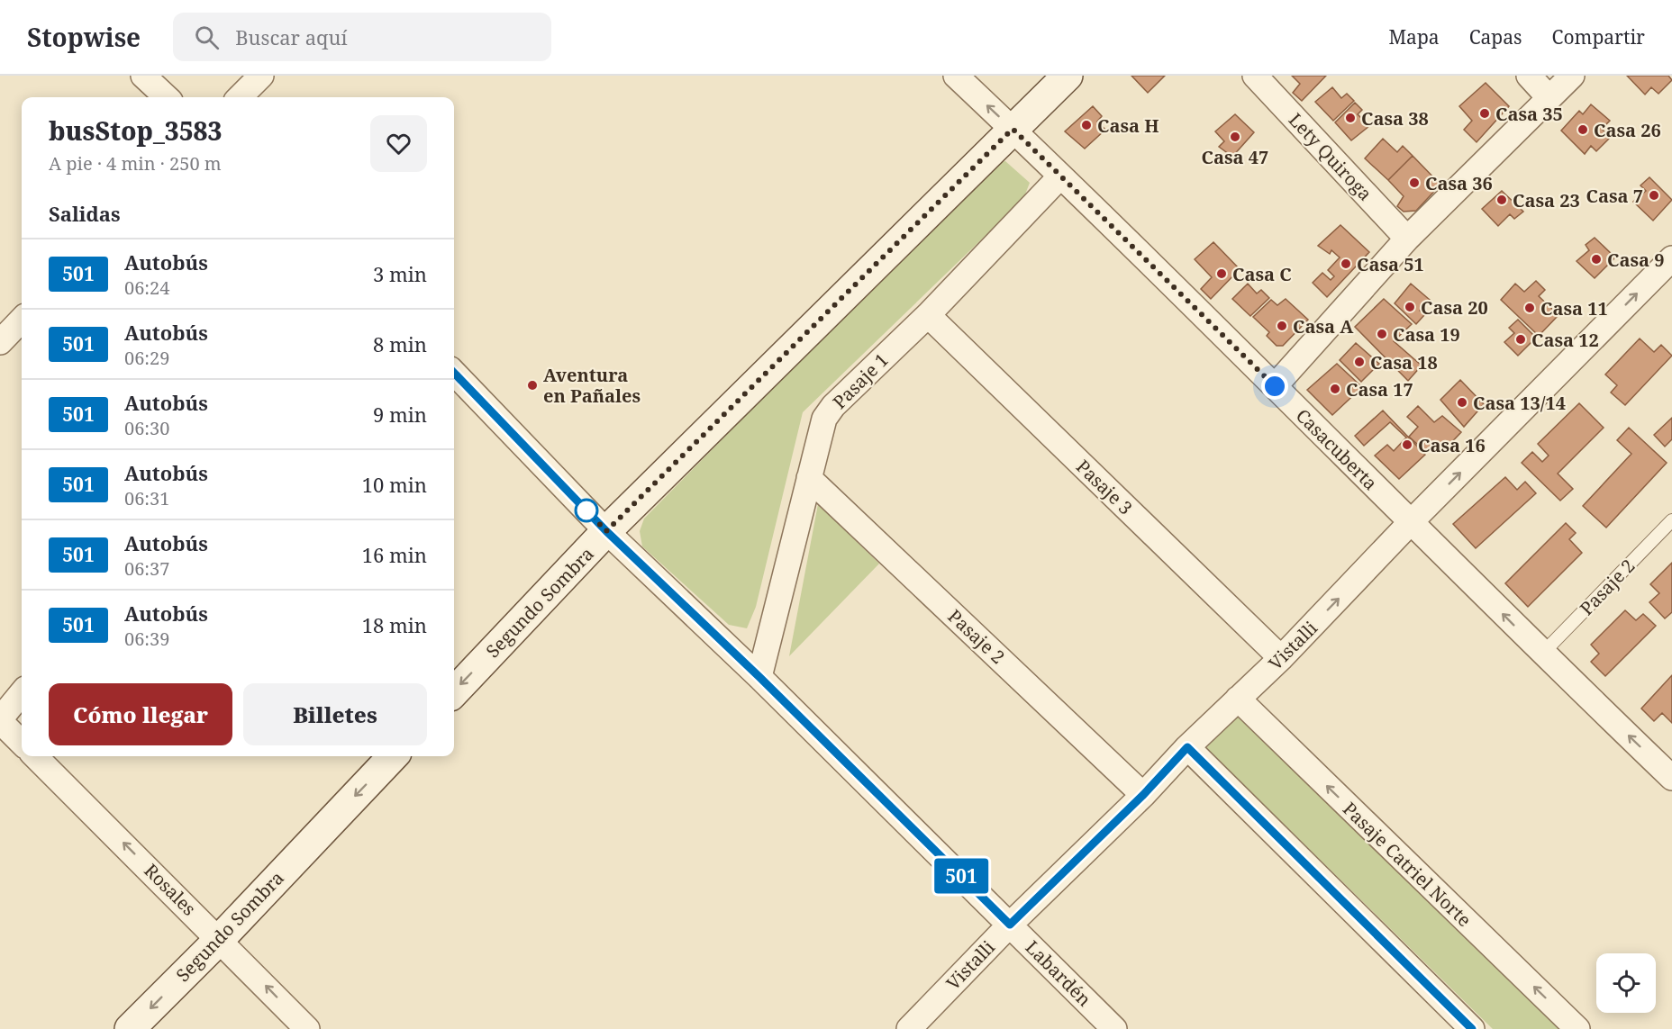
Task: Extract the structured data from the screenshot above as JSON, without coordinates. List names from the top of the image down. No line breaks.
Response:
{"streets":{"street":["Lety Quiroga","Pasaje 1","Casacuberta","Pasaje 3","Pasaje 2","Segundo Sombra","Vistalli","Pasaje Catriel Norte","Rosales","Labardén"]},"crossings":[["Pasaje 1","Casacuberta"],["Pasaje 1","Pasaje 3"],["Pasaje 1","Pasaje 2"],["Pasaje 1","Labardén"],["Casacuberta","Pasaje 2"],["Casacuberta","Segundo Sombra"],["Casacuberta","Vistalli"],["Pasaje 3","Vistalli"],["Pasaje 2","Vistalli"],["Segundo Sombra","Rosales"],["Segundo Sombra","Labardén"],["Vistalli","Pasaje Catriel Norte"],["Vistalli","Labardén"]],"one_way":["Casacuberta","Segundo Sombra","Rosales"],"places":["Casa 35","Casa 38","Casa H","Casa 26","Casa 47","Casa 36","Casa 7","Casa 23","Casa 9","Casa 51","Casa C","Casa 20","Casa 11","Casa A","Casa 19","Casa 12","Casa 18","Aventura en Pañales","Casa 17","Casa 13/14","Casa 16"],"lines":["bus line 501"],"page":{"header":"Stopwise","search":"Buscar aquí","nav":["Mapa","Capas","Compartir"],"on_map":"501","heading":[["busStop_3583","A pie · 4 min · 250 m"],"Salidas"],"list":[{"mark":"501","name":"Autobús","note":"06:24","value":"3 min"},{"mark":"501","name":"Autobús","note":"06:29","value":"8 min"},{"mark":"501","name":"Autobús","note":"06:30","value":"9 min"},{"mark":"501","name":"Autobús","note":"06:31","value":"10 min"},{"mark":"501","name":"Autobús","note":"06:37","value":"16 min"},{"mark":"501","name":"Autobús","note":"06:39","value":"18 min"}],"buttons":["Cómo llegar","Billetes"]}}
